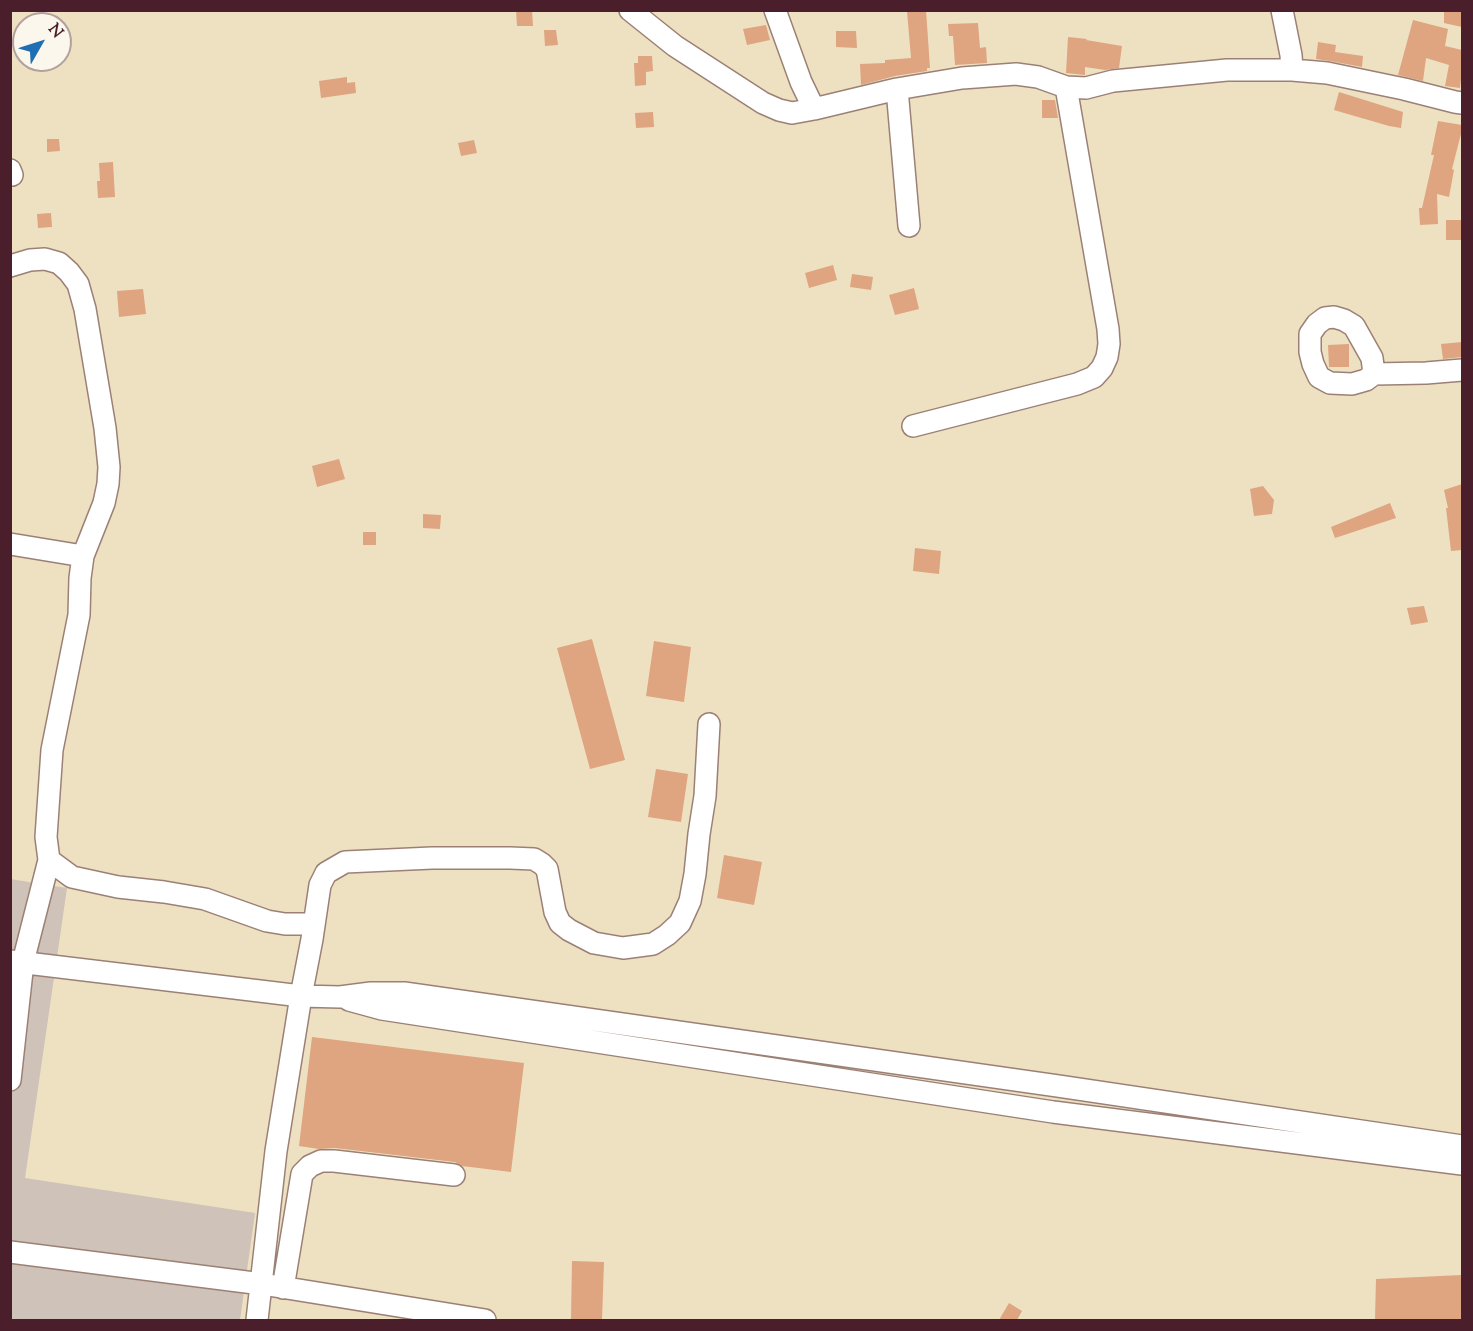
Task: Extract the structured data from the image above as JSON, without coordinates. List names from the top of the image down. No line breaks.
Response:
{"north":"top right"}
